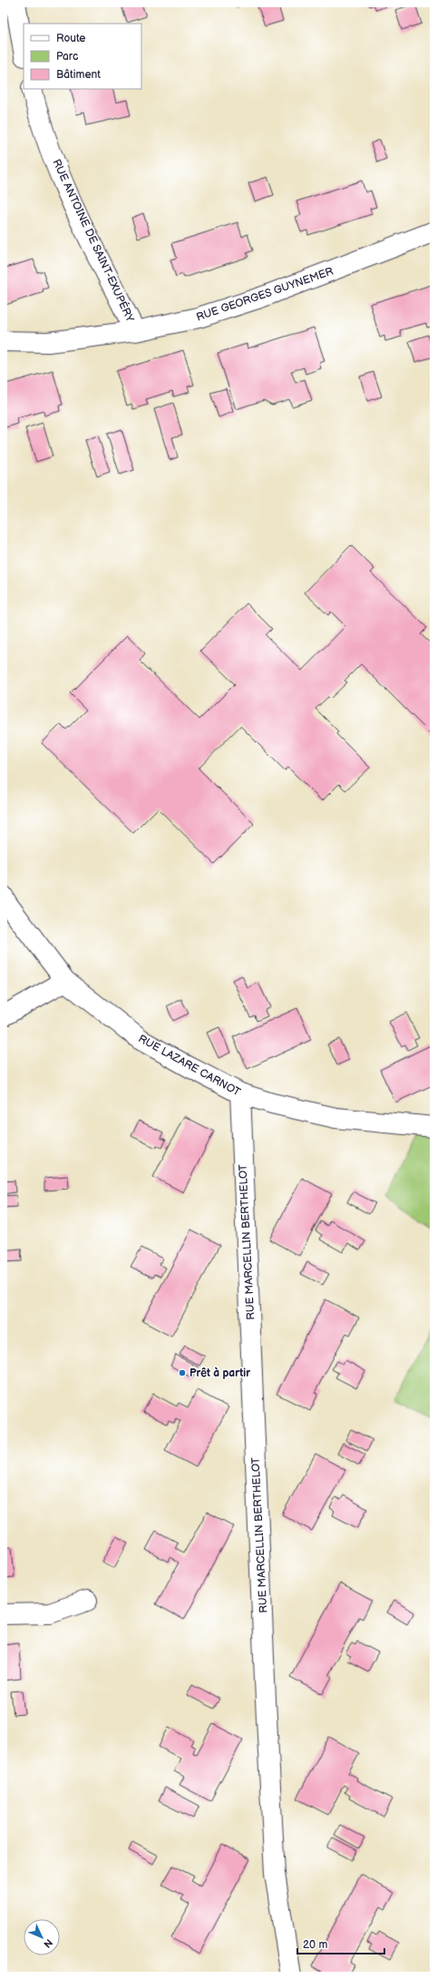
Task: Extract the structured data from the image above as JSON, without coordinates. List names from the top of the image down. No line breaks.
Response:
{"streets":{"street":["RUE ANTOINE DE SAINT-EXUPÉRY","RUE GEORGES GUYNEMER","RUE LAZARE CARNOT","RUE MARCELLIN BERTHELOT"]},"crossings":[["RUE ANTOINE DE SAINT-EXUPÉRY","RUE GEORGES GUYNEMER"],["RUE LAZARE CARNOT","RUE MARCELLIN BERTHELOT"]],"places":["Prêt à partir"],"legend":["Route","Parc","Bâtiment"],"scale_bar":"20 m","north":"bottom right"}
